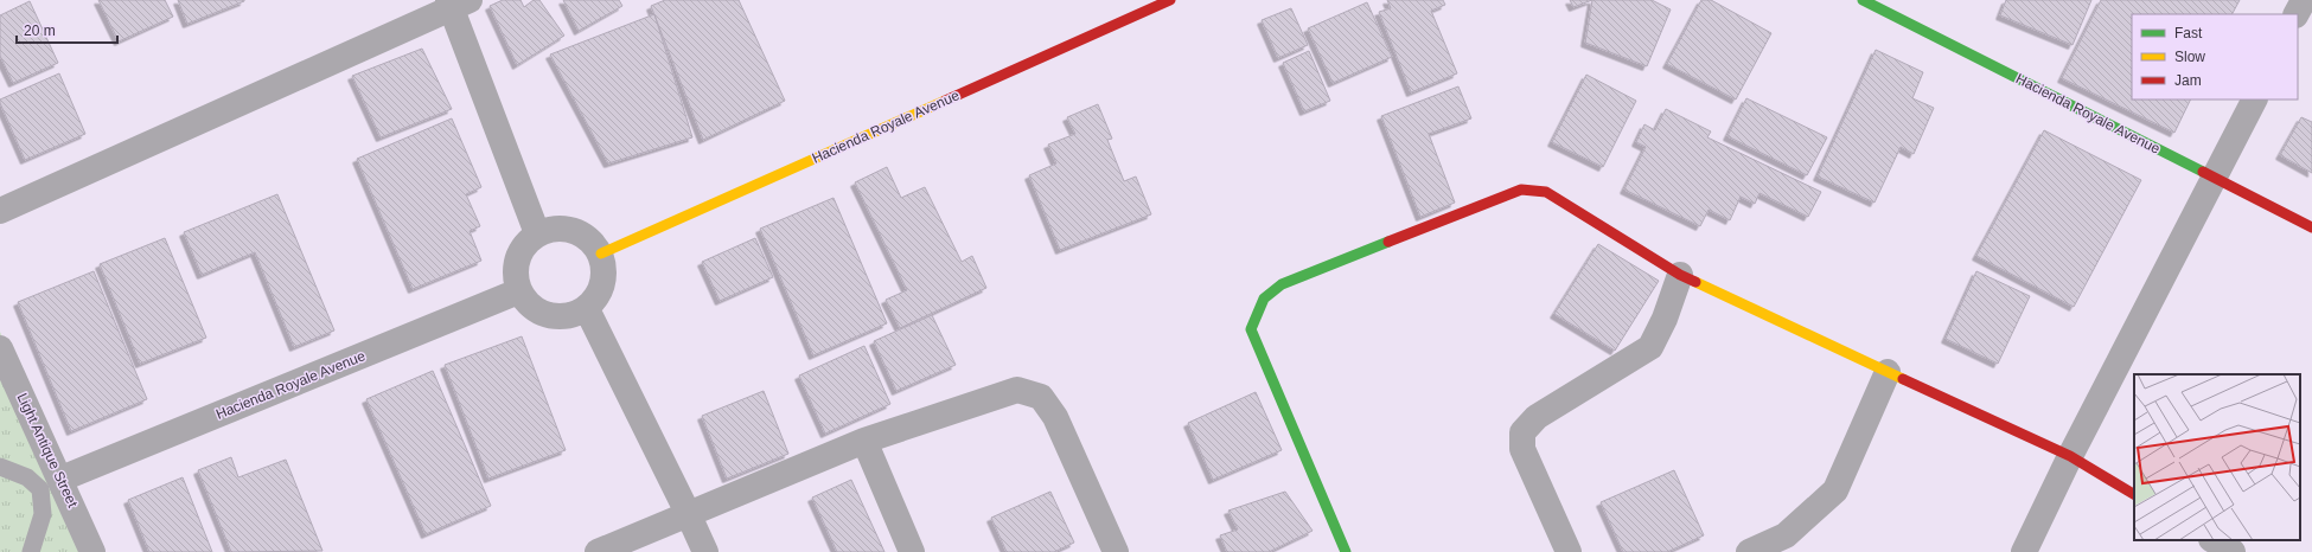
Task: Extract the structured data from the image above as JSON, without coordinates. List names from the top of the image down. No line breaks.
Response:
{"streets":{"street":["Hacienda Royale Avenue","Light Antique Street"]},"crossings":[["Hacienda Royale Avenue","Light Antique Street"]],"legend":["Fast","Slow","Jam"],"scale_bar":"20 m"}
